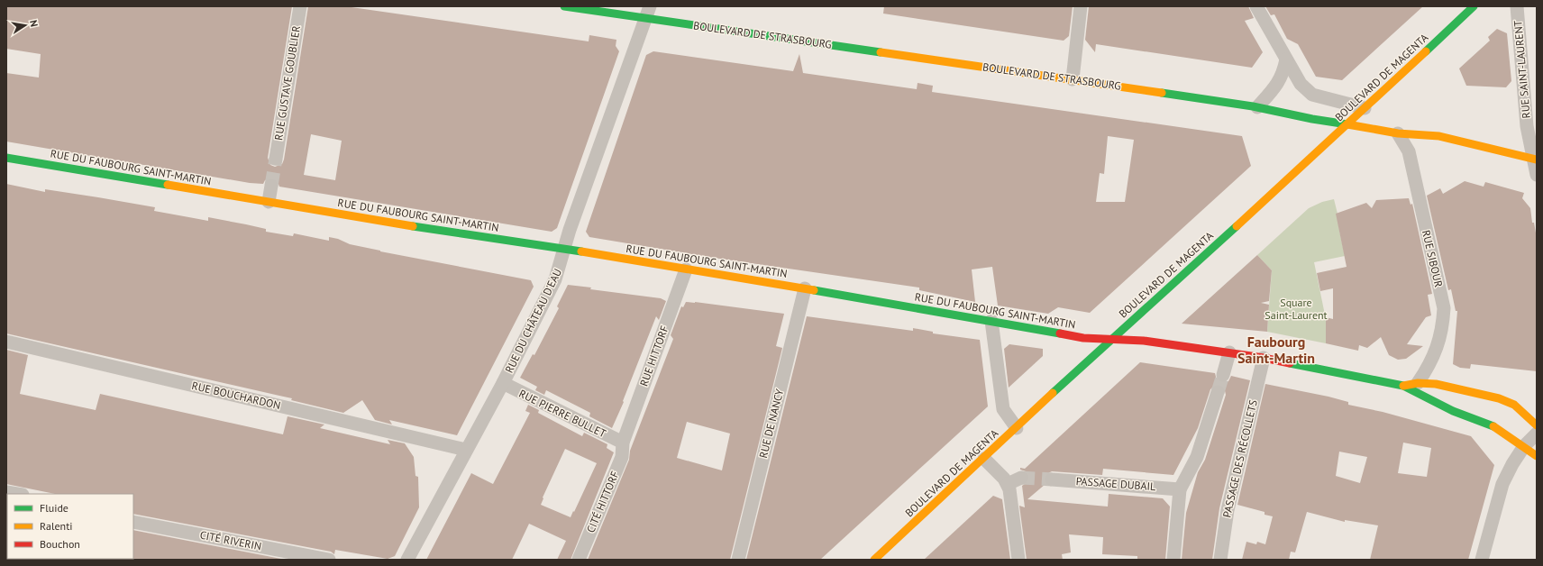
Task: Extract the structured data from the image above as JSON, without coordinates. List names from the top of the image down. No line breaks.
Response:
{"streets":{"main road":["BOULEVARD DE STRASBOURG","BOULEVARD DE MAGENTA","RUE DU FAUBOURG SAINT-MARTIN"],"street":["RUE SAINT-LAURENT","RUE GUSTAVE GOUBLIER","RUE SIBOUR","RUE DU CHÂTEAU D'EAU","RUE HITTORF","RUE BOUCHARDON","RUE PIERRE BULLET","RUE DE NANCY","PASSAGE DES RÉCOLLETS","PASSAGE DUBAIL","CITÉ HITTORF","CITÉ RIVERIN"]},"crossings":[["BOULEVARD DE STRASBOURG","RUE SAINT-LAURENT"],["BOULEVARD DE STRASBOURG","BOULEVARD DE MAGENTA"],["BOULEVARD DE STRASBOURG","RUE SIBOUR"],["BOULEVARD DE STRASBOURG","RUE DU CHÂTEAU D'EAU"],["BOULEVARD DE MAGENTA","RUE DU FAUBOURG SAINT-MARTIN"],["RUE DU FAUBOURG SAINT-MARTIN","RUE SIBOUR"],["RUE DU FAUBOURG SAINT-MARTIN","RUE DU CHÂTEAU D'EAU"],["RUE DU FAUBOURG SAINT-MARTIN","RUE HITTORF"],["RUE DU FAUBOURG SAINT-MARTIN","RUE DE NANCY"],["RUE DU FAUBOURG SAINT-MARTIN","PASSAGE DES RÉCOLLETS"],["RUE DU CHÂTEAU D'EAU","RUE BOUCHARDON"],["RUE DU CHÂTEAU D'EAU","RUE PIERRE BULLET"],["RUE HITTORF","RUE PIERRE BULLET"],["RUE HITTORF","CITÉ HITTORF"],["RUE PIERRE BULLET","CITÉ HITTORF"]],"districts":["Faubourg Saint-Martin"],"parks":["Square Saint-Laurent"],"legend":["Fluide","Ralenti","Bouchon"],"north":"right"}
